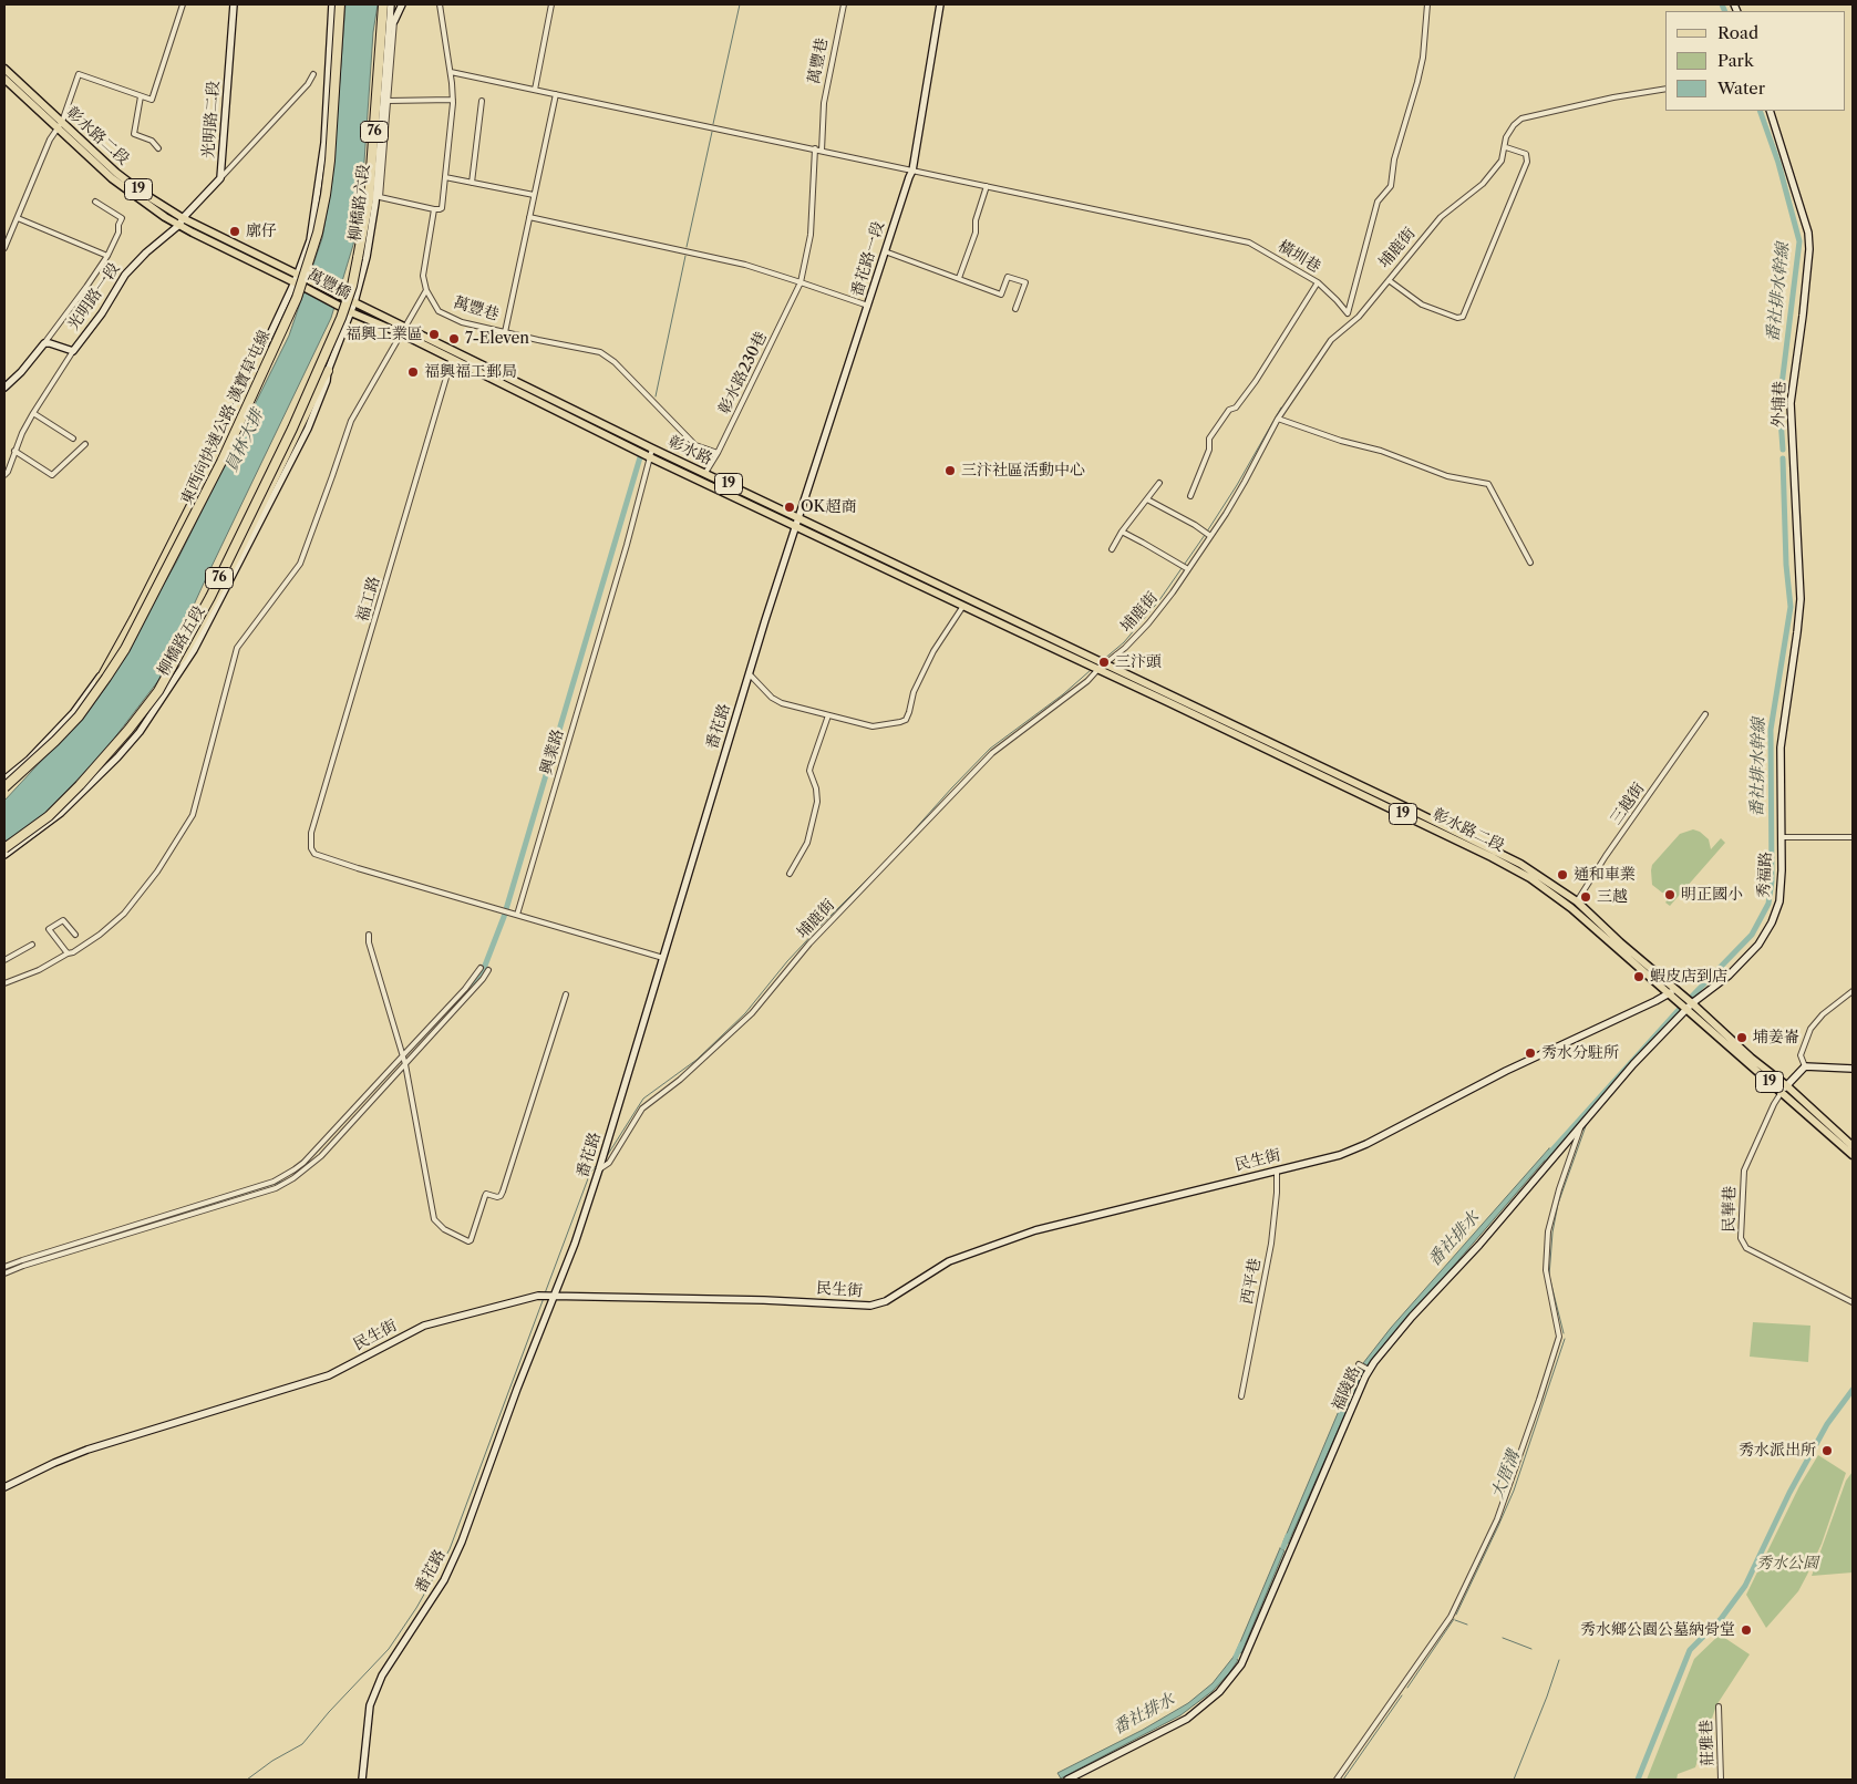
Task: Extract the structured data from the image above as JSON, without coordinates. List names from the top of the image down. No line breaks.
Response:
{"streets":{"highway":["76","東西向快速公路 漢寶草屯線"],"main road":["彰水路二段","19","萬豐橋","彰水路"],"street":["萬豐巷","光明路二段","柳橋路六段","埔鹿街","橫圳巷","番花路一段","光明路一段","彰水路230巷","外埔巷","福工路","柳橋路五段","番花路","興業路","三越街","秀福路","民生街","民華巷","西平巷","福陵路","莊雅巷"]},"crossings":[["萬豐巷","橫圳巷"],["萬豐巷","彰水路230巷"],["光明路二段","彰水路二段"],["光明路二段","光明路一段"],["彰水路二段","19"],["彰水路二段","埔鹿街"],["彰水路二段","萬豐橋"],["彰水路二段","光明路一段"],["彰水路二段","彰水路"],["彰水路二段","三越街"],["彰水路二段","秀福路"],["彰水路二段","民生街"],["彰水路二段","福陵路"],["19","秀福路"],["19","民華巷"],["19","福陵路"],["柳橋路六段","萬豐橋"],["柳橋路六段","彰水路"],["柳橋路六段","柳橋路五段"],["埔鹿街","彰水路"],["埔鹿街","番花路"],["橫圳巷","番花路一段"],["番花路一段","彰水路"],["番花路一段","番花路"],["萬豐橋","彰水路"],["萬豐橋","柳橋路五段"],["彰水路230巷","彰水路"],["外埔巷","秀福路"],["彰水路","福工路"],["彰水路","柳橋路五段"],["彰水路","番花路"],["彰水路","興業路"],["福工路","興業路"],["番花路","民生街"],["秀福路","福陵路"],["民生街","西平巷"]],"water":["番社排水幹線","員林大排","番社排水","大厝溝"],"parks":["秀水公園"],"places":["廓仔","福興工業區","7-Eleven","福興福工郵局","三汴社區活動中心","OK超商","三汴頭","通和車業","明正國小","三越","蝦皮店到店","埔姜崙","秀水分駐所","秀水派出所","秀水鄉公園公墓納骨堂"],"legend":["Road","Park","Water"]}
